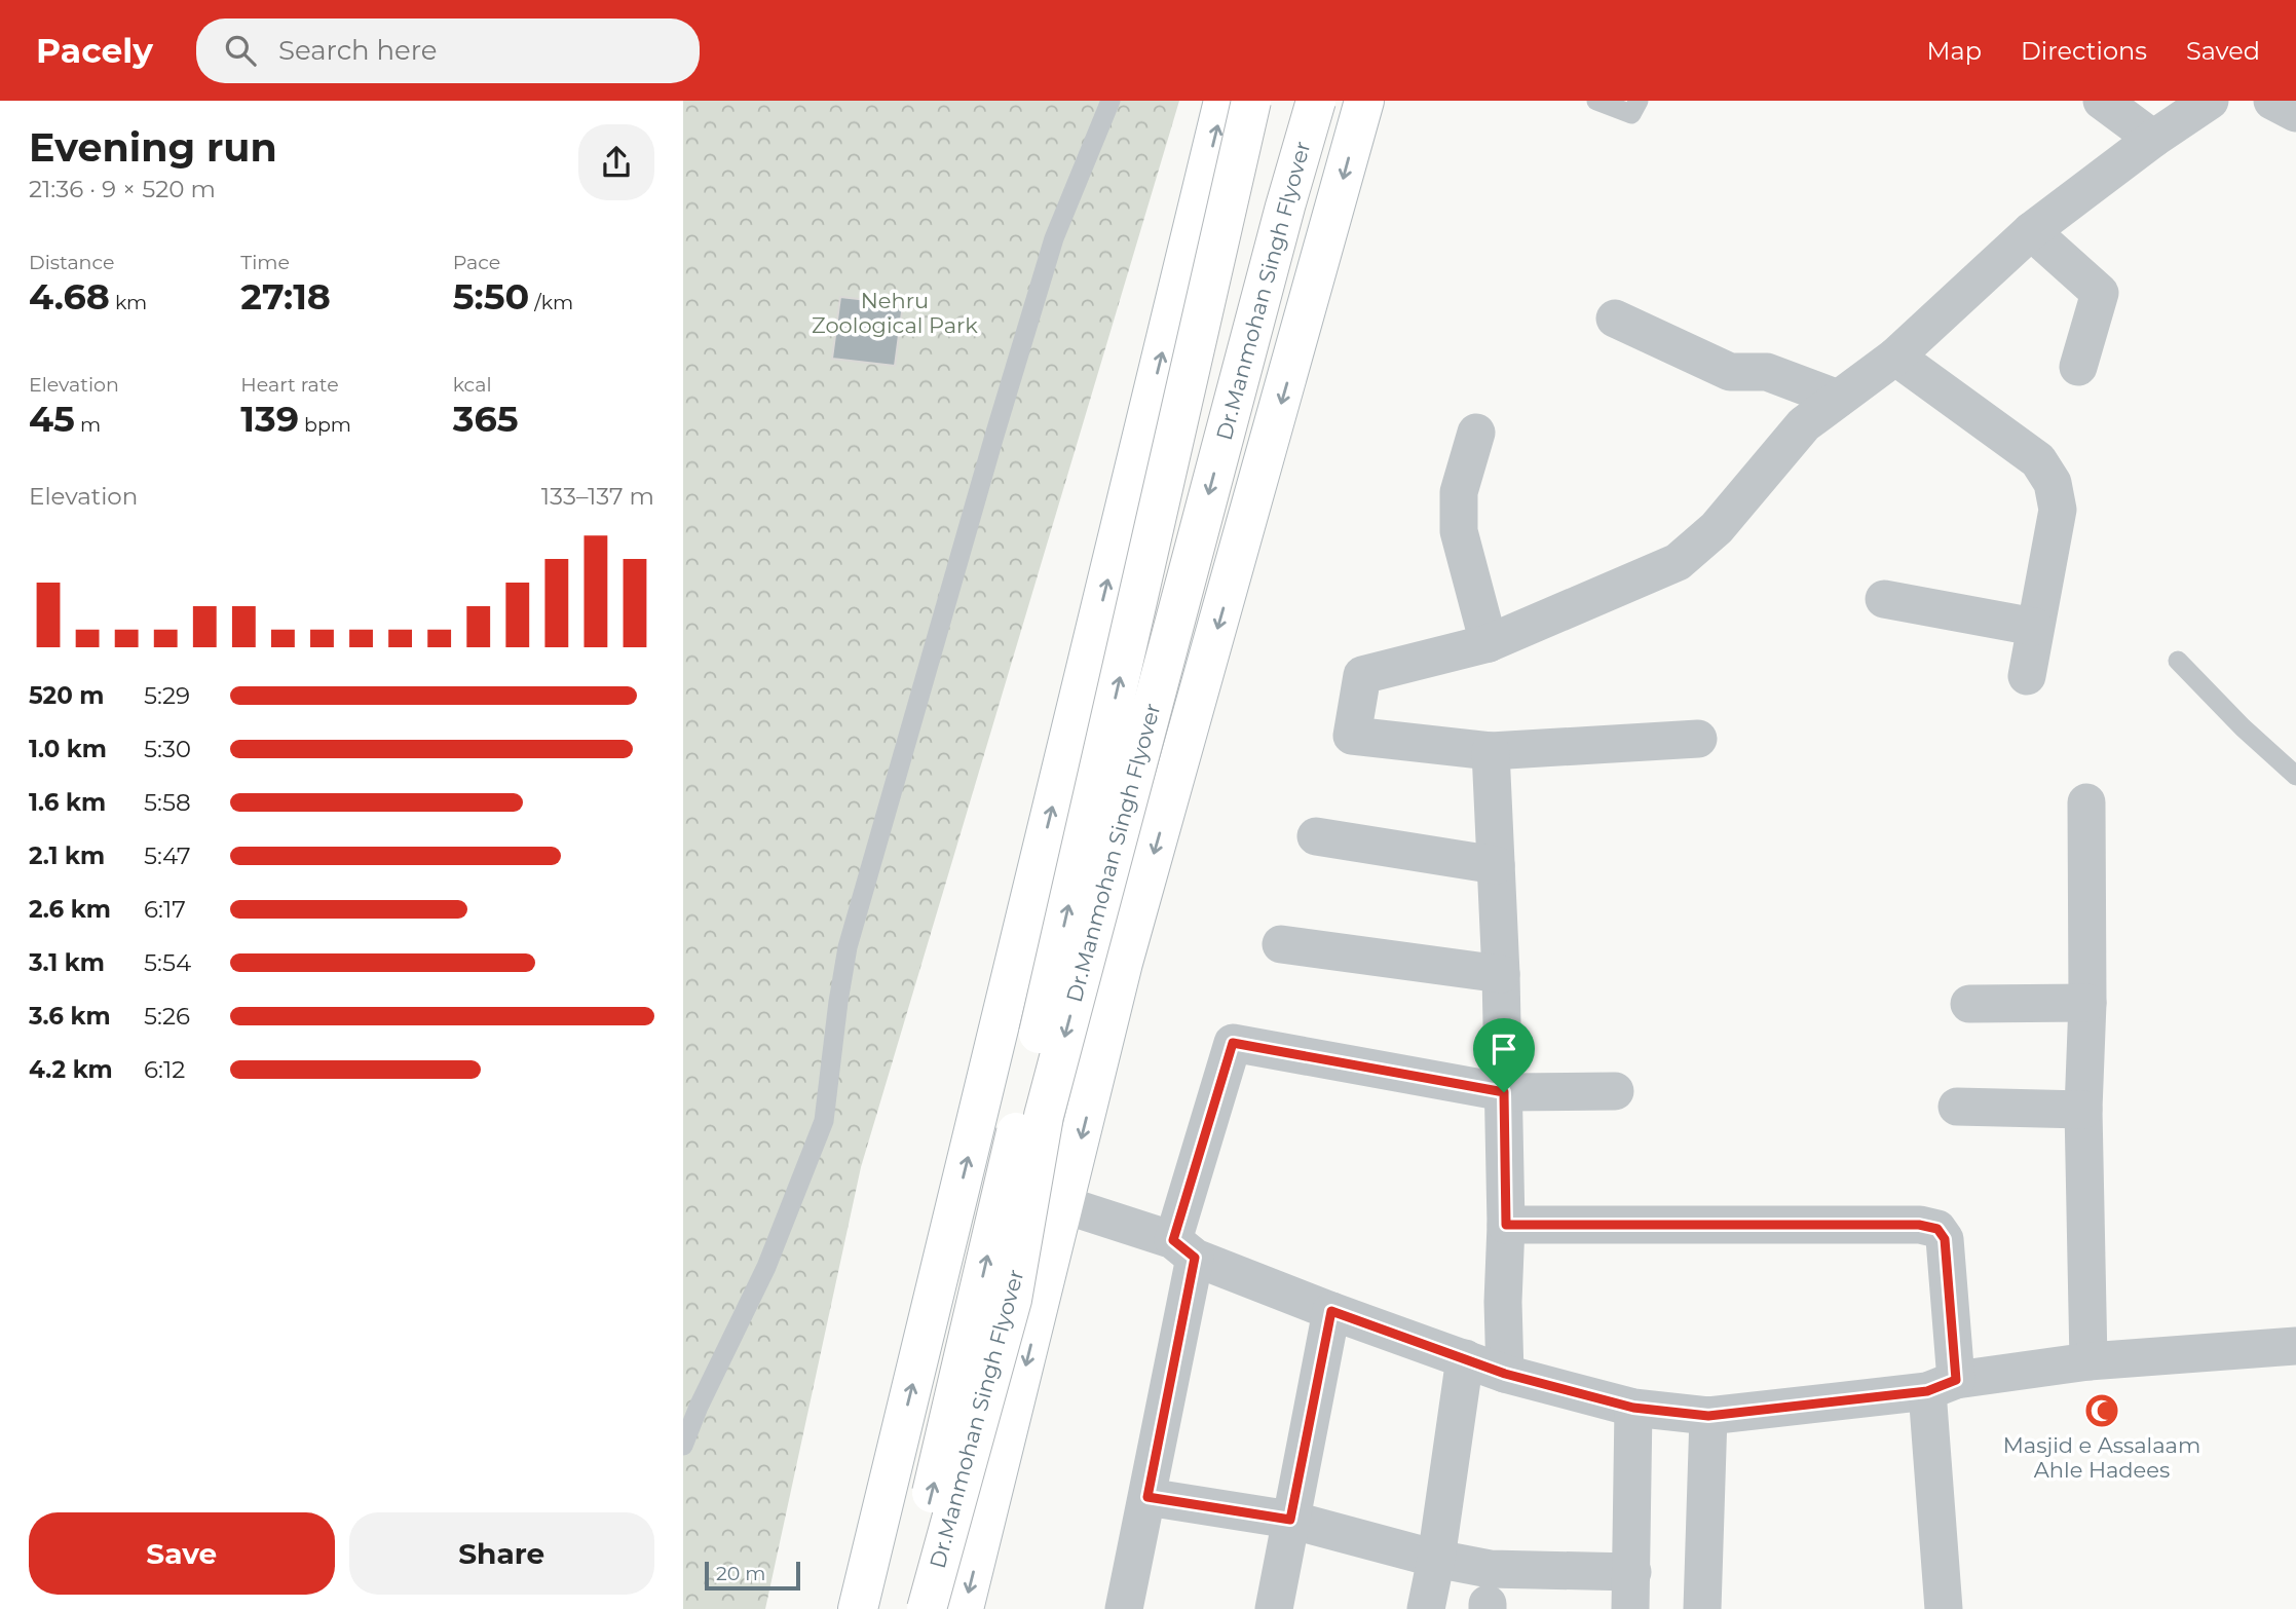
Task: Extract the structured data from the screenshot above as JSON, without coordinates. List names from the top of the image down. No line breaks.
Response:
{"streets":{"main road":["Dr.Manmohan Singh Flyover"]},"parks":["Nehru Zoological Park"],"places":{"mosque":["Masjid e Assalaam Ahle Hadees"]},"scale_bar":"20 m","page":{"header":"Pacely","search":"Search here","nav":["Map","Directions","Saved"],"heading":["Evening run","21:36 · 9 × 520 m"],"stats":[["Distance","4.68 km"],["Time","27:18"],["Pace","5:50 /km"],["Elevation","45 m"],["Heart rate","139 bpm"],["kcal","365"]],"chart":["Elevation","133–137 m"],"list":[{"name":"520 m","note":"5:29"},{"name":"1.0 km","note":"5:30"},{"name":"1.6 km","note":"5:58"},{"name":"2.1 km","note":"5:47"},{"name":"2.6 km","note":"6:17"},{"name":"3.1 km","note":"5:54"},{"name":"3.6 km","note":"5:26"},{"name":"4.2 km","note":"6:12"}],"buttons":["Save","Share"],"scale":"20 m"}}
